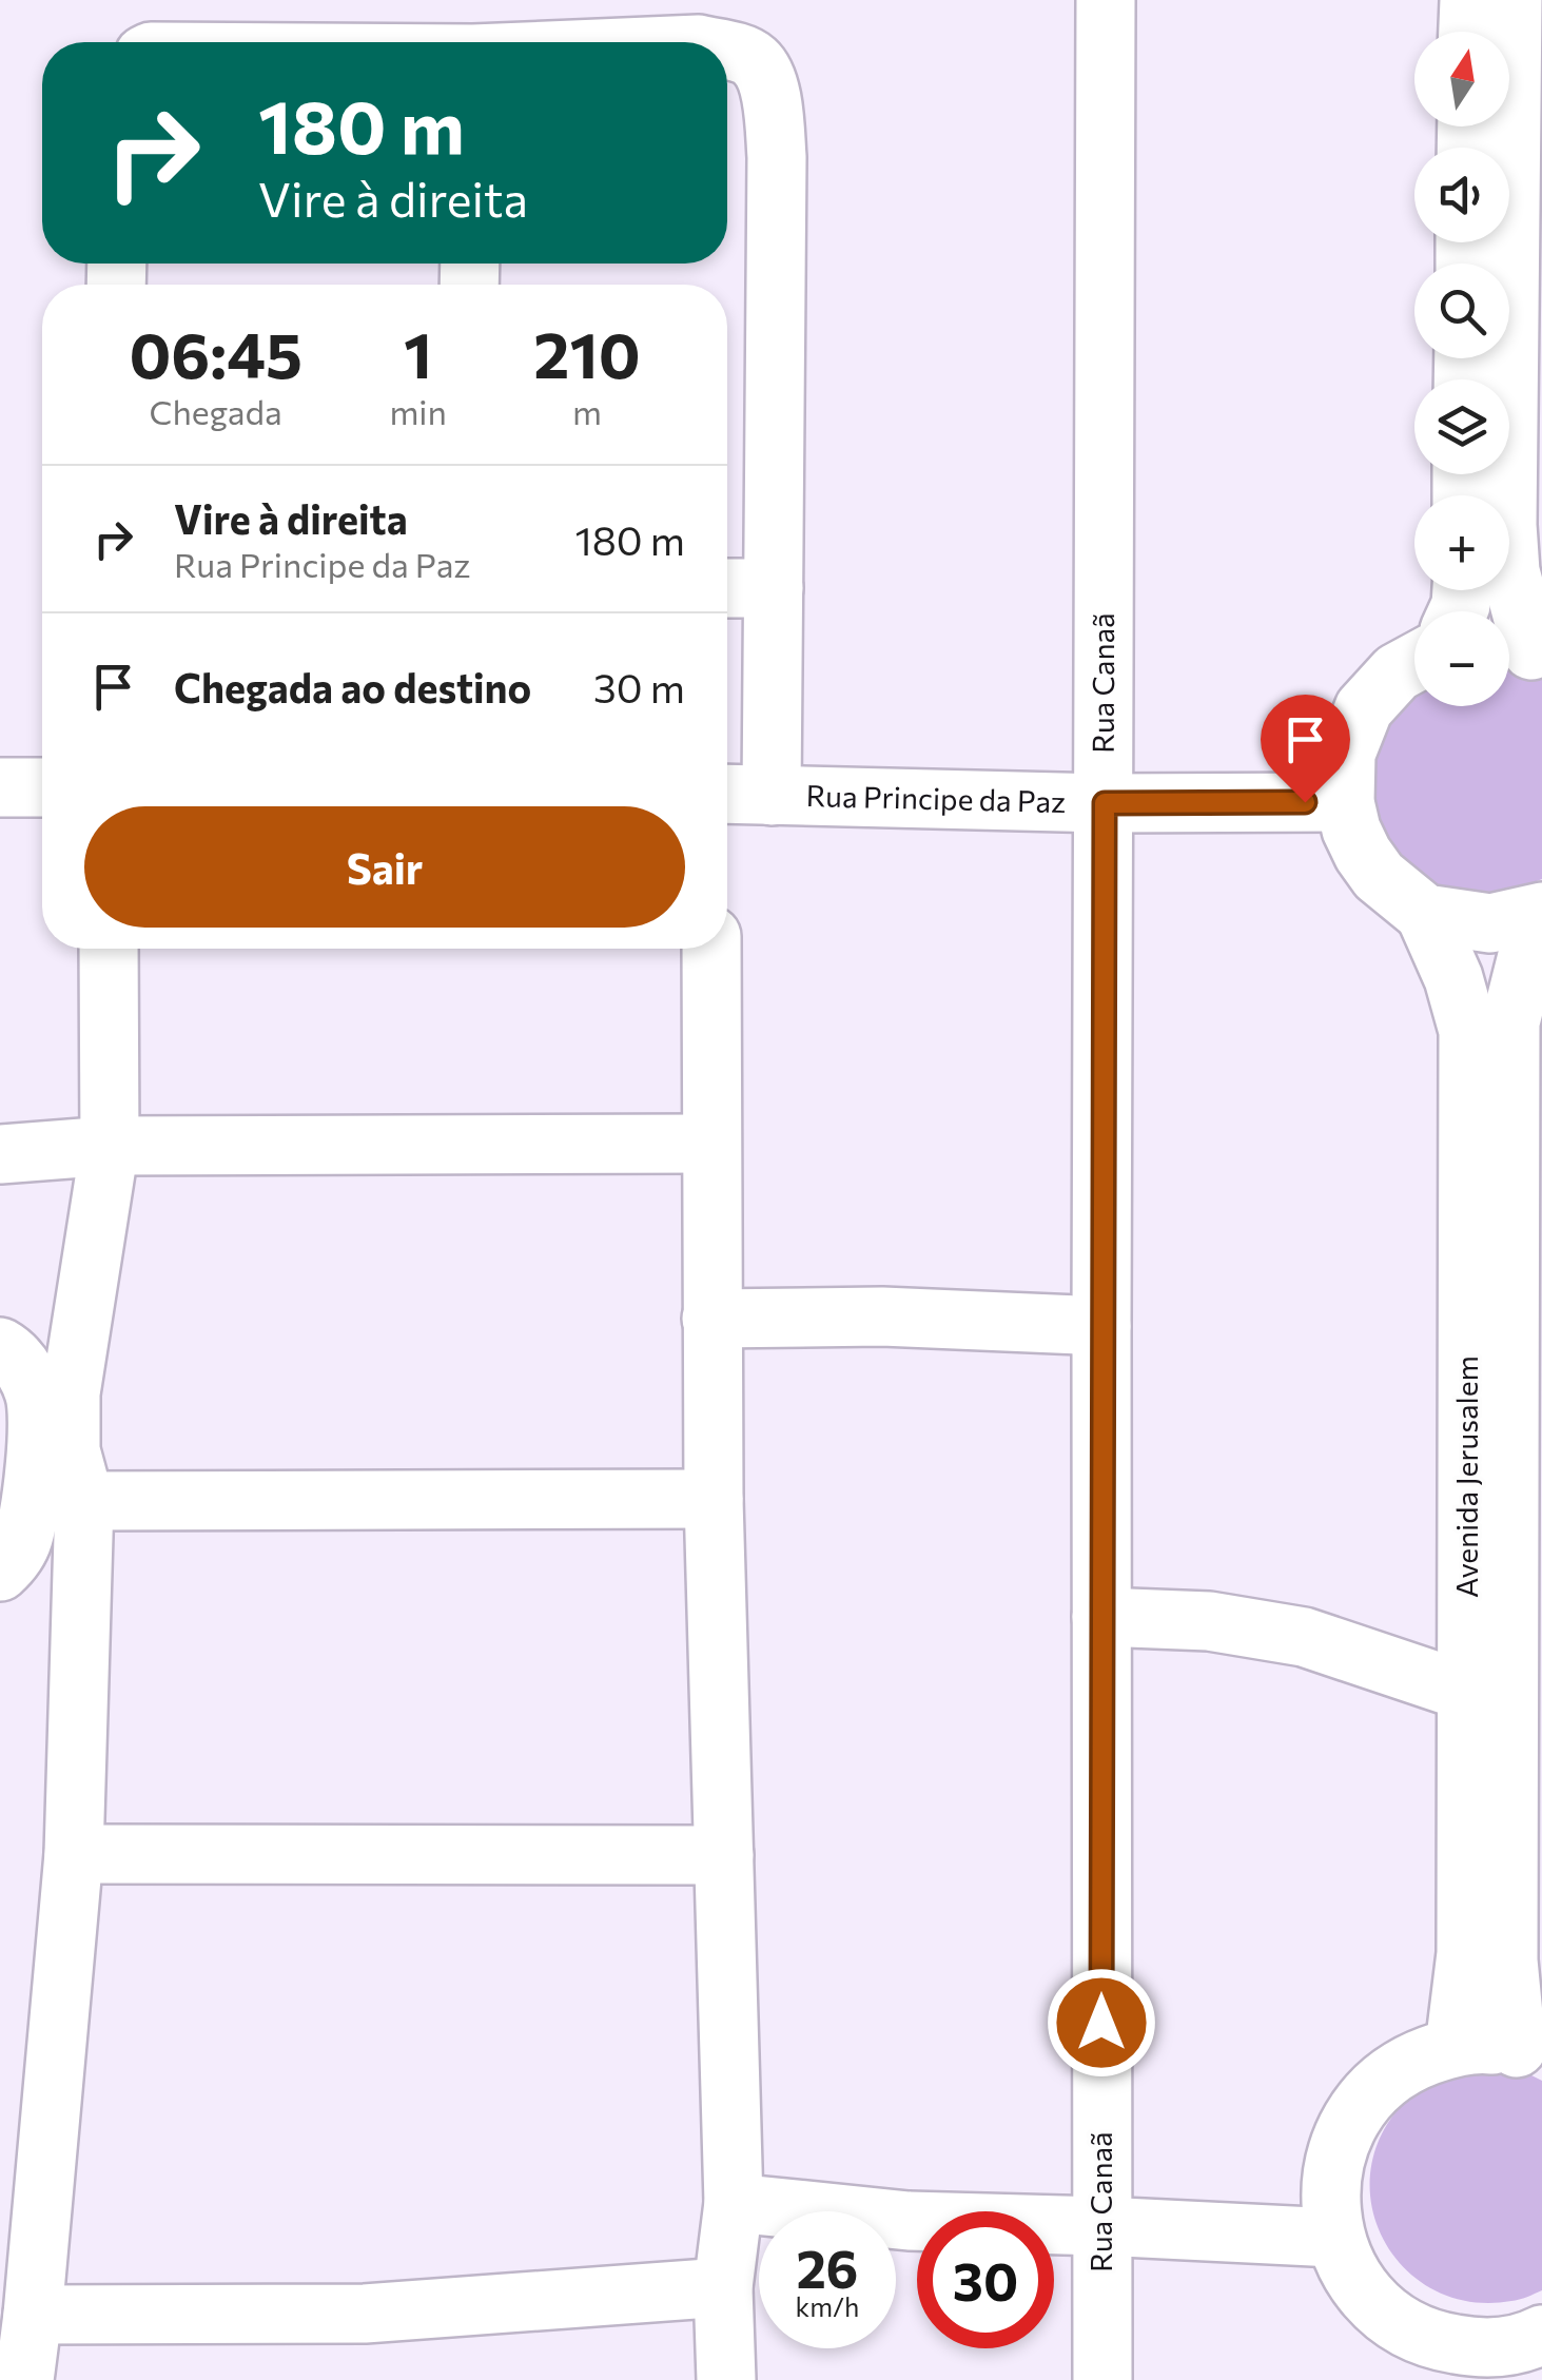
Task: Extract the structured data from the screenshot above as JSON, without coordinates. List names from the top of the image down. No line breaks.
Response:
{"streets":{"street":["Rua Canaã","Rua Principe da Paz","Avenida Jerusalem"]},"crossings":[["Rua Canaã","Rua Principe da Paz"],["Rua Principe da Paz","Avenida Jerusalem"]],"north":"top","page":{"map_buttons":["+","−"],"turn":["180 m","Vire à direita"],"eta":["06:45","Chegada","1","min","210","m"],"list":[{"name":"Vire à direita","note":"Rua Principe da Paz","value":"180 m"},{"name":"Chegada ao destino","value":"30 m"}],"buttons":"Sair","speed":"26 km/h","limit":"30"}}
